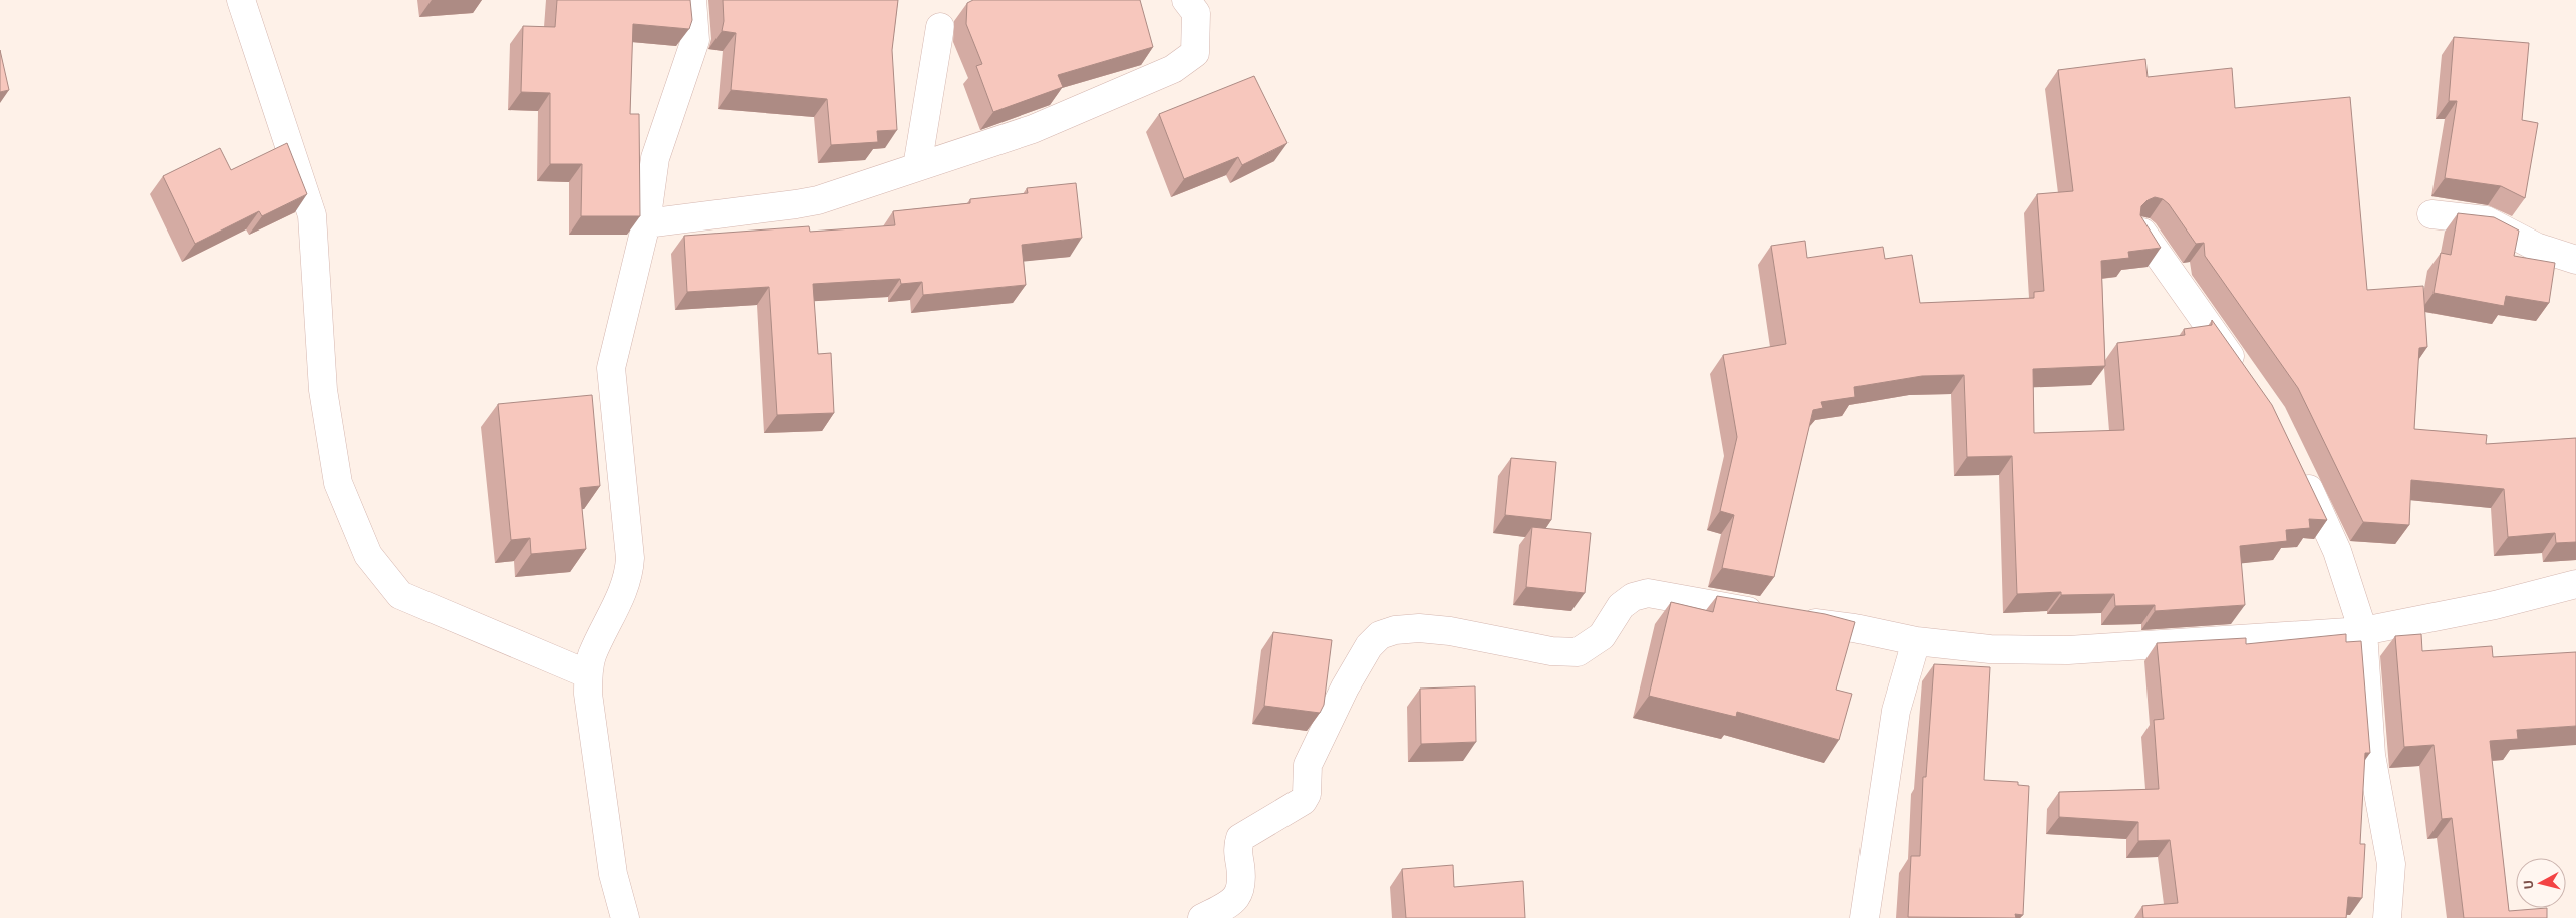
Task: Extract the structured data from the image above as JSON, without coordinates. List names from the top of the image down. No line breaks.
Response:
{"north":"left"}
